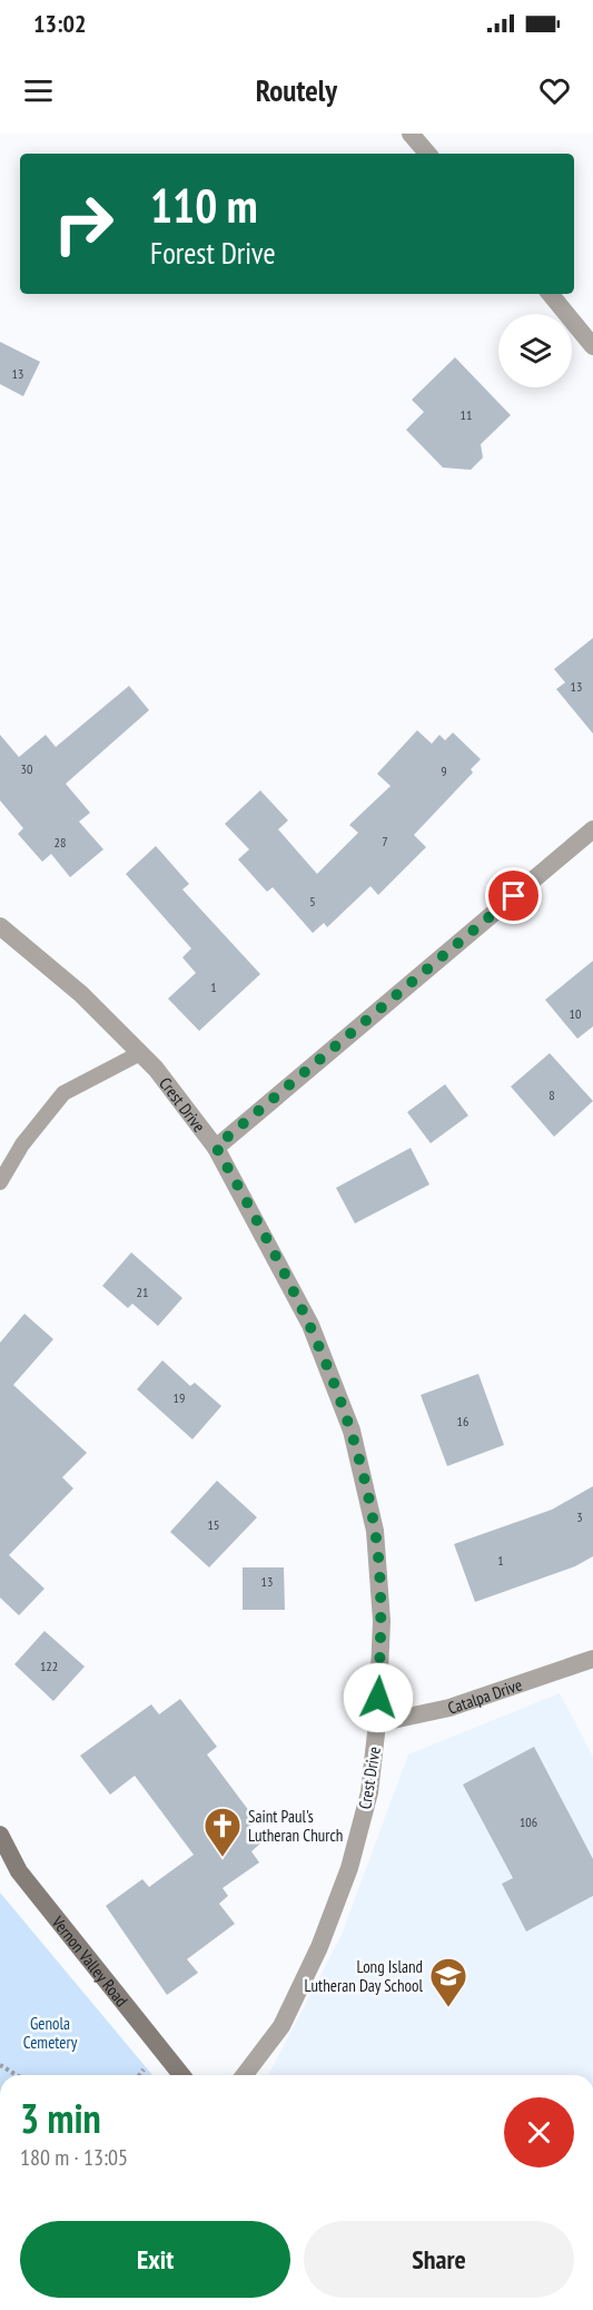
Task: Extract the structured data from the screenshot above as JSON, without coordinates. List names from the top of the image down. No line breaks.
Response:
{"streets":{"main road":["Vernon Valley Road"],"street":["Crest Drive","Catalpa Drive"]},"crossings":[["Crest Drive","Catalpa Drive"]],"parks":["Genola Cemetery"],"places":{"church":["Saint Paul's Lutheran Church"],"school or university":["Long Island Lutheran Day School"]},"house_numbers":["13","11","13","30","9","7","28","5","1","10","8","21","19","16","3","15","1","13","122","106"],"page":{"status":"13:02","header":"Routely","turn":["110 m","Forest Drive"],"heading":["3 min","180 m · 13:05"],"buttons":["Exit","Share"]}}
